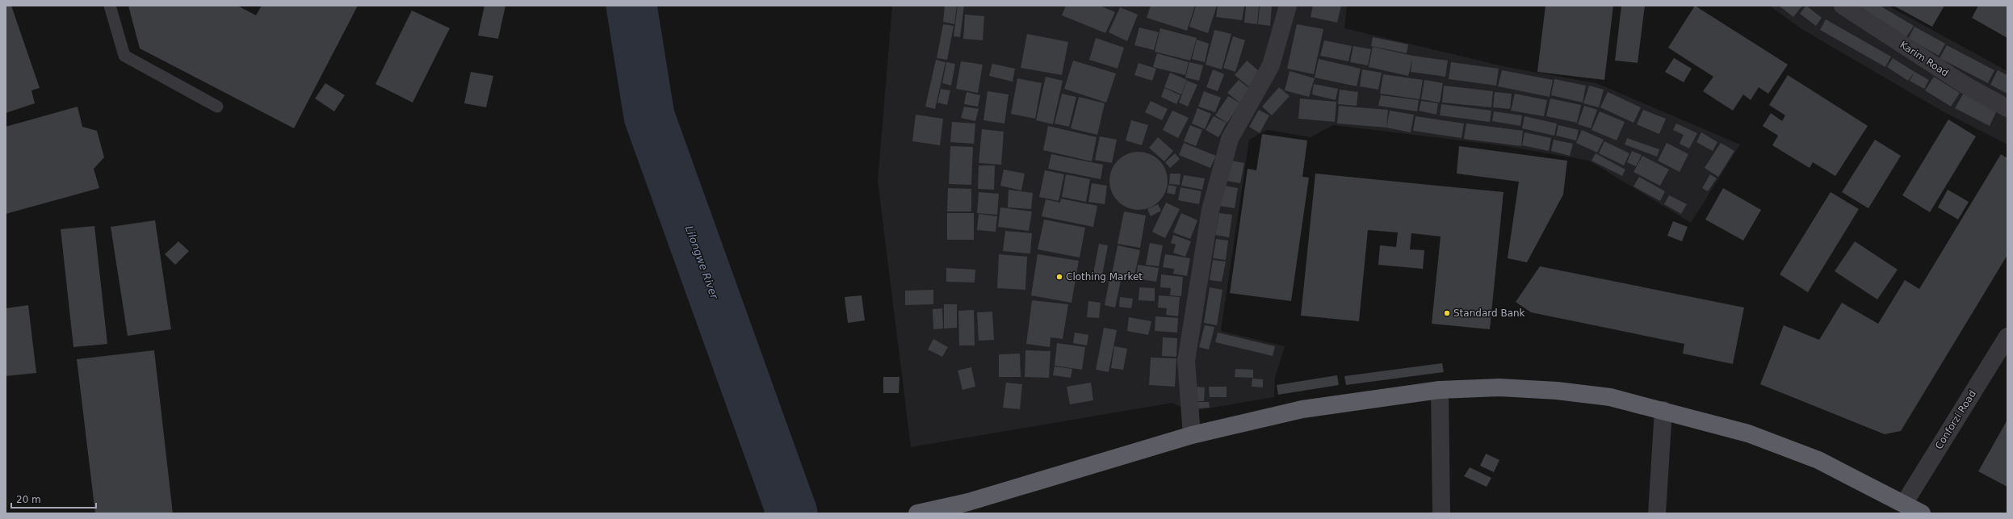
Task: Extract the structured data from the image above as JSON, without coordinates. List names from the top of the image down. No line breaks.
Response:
{"streets":{"street":["Karim Road","Conforzi Road"]},"water":["Lilongwe River"],"places":["Clothing Market","Standard Bank"],"scale_bar":"20 m"}
